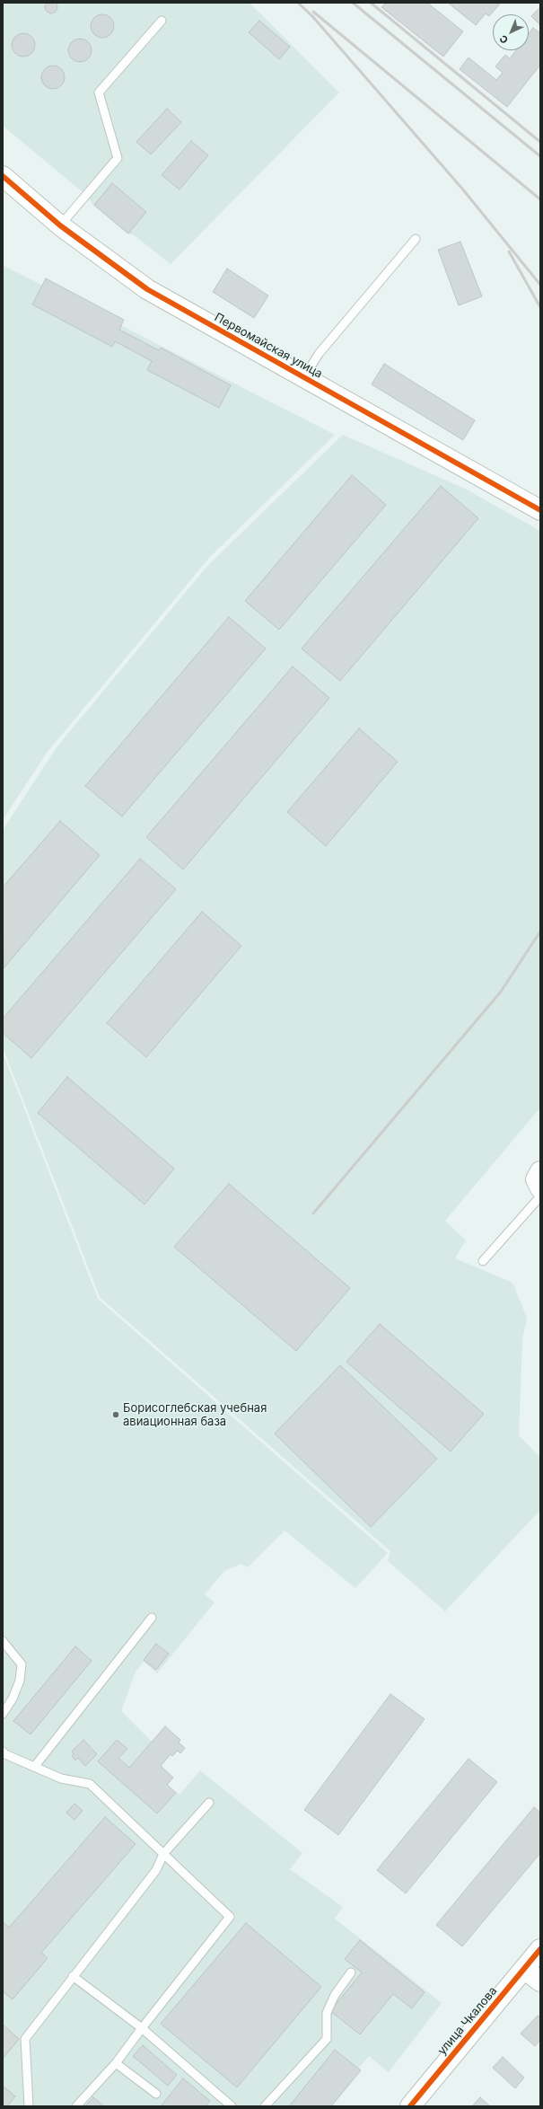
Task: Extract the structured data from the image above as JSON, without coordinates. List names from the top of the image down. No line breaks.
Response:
{"streets":{"street":["Первомайская улица","улица Чкалова"]},"places":["Борисоглебская учебная авиационная база"],"north":"bottom left"}
